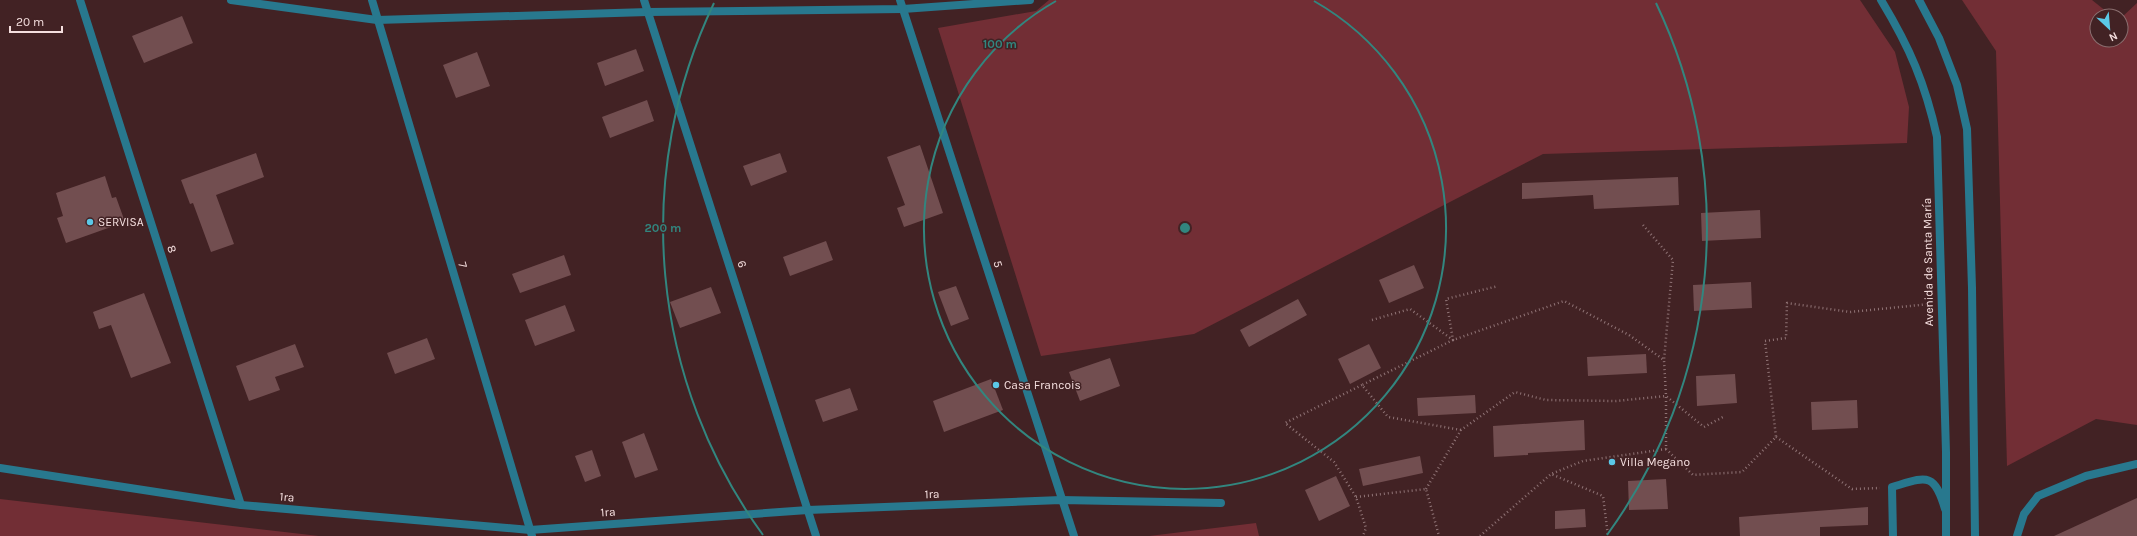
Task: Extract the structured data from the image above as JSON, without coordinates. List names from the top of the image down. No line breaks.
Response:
{"streets":{"street":["8","Avenida de Santa María","6","5","7","1ra"]},"crossings":[["8","1ra"],["6","1ra"],["5","1ra"],["7","1ra"]],"places":["SERVISA","Casa Francois","Villa Megano"],"scale_bar":"20 m","north":"bottom right","rings":["100 m","200 m"]}
